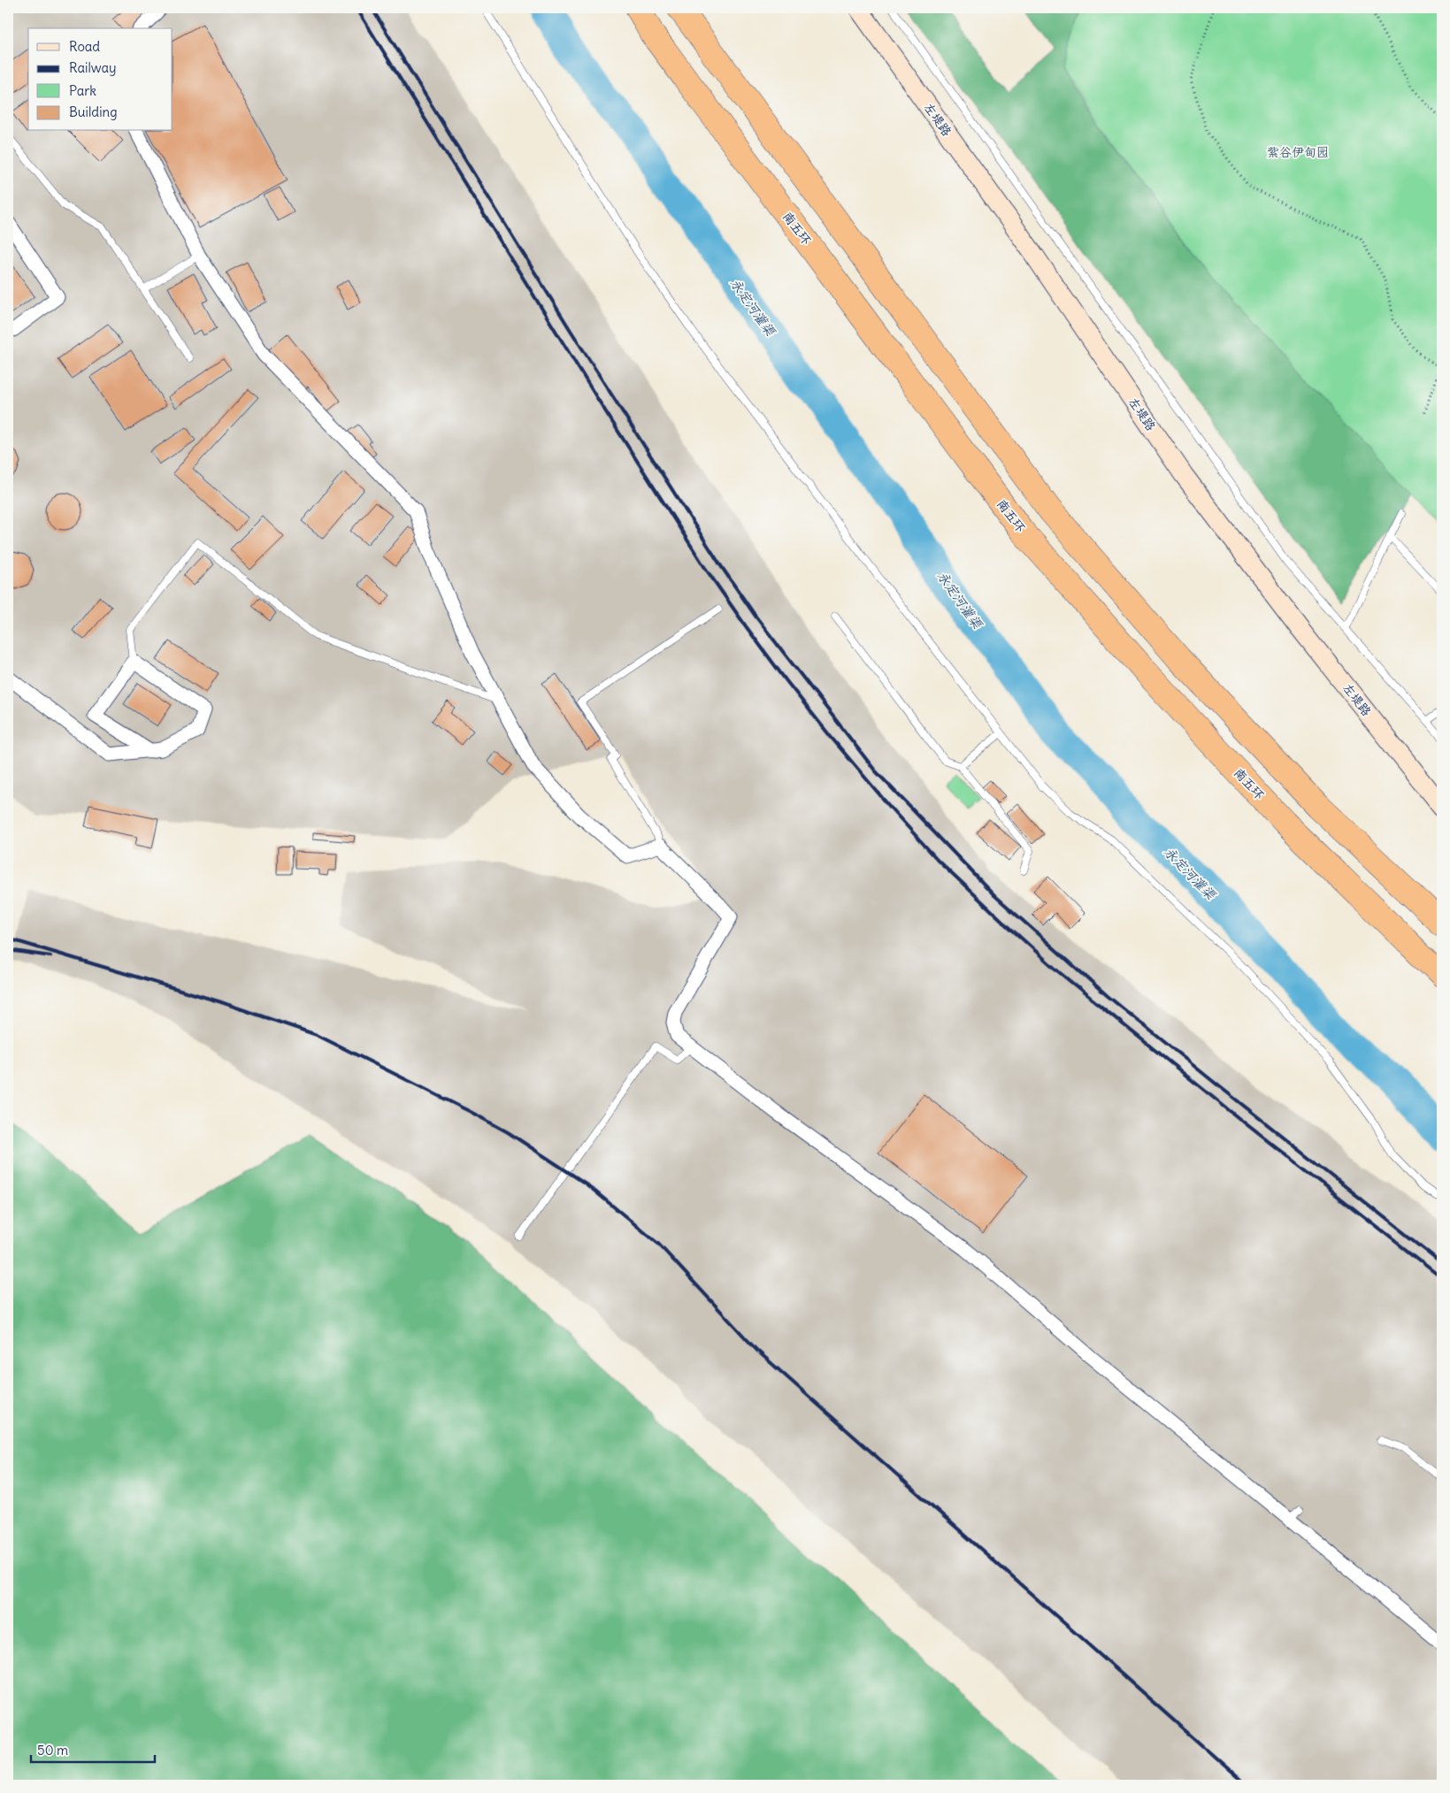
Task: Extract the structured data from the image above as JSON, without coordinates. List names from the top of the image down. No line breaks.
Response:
{"streets":{"highway":["南五环"],"main road":["左堤路"]},"water":["永定河灌渠"],"parks":["紫谷伊甸园"],"legend":["Road","Railway","Park","Building"],"scale_bar":"50 m"}
